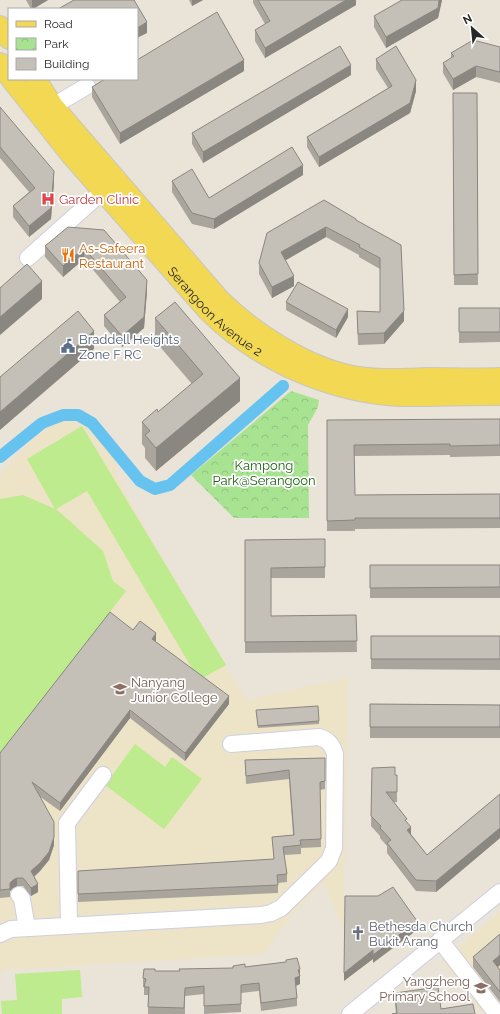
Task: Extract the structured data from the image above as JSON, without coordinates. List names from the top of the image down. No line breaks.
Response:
{"streets":{"main road":["Serangoon Avenue 2"]},"parks":["Kampong Park@Serangoon"],"places":{"hospital":["Garden Clinic"],"restaurant":["As-Safeera Restaurant"],"public building":["Braddell Heights Zone F RC"],"school or university":["Nanyang Junior College","Yangzheng Primary School"],"church":["Bethesda Church Bukit Arang"]},"legend":["Road","Park","Building"],"north":"top left"}
